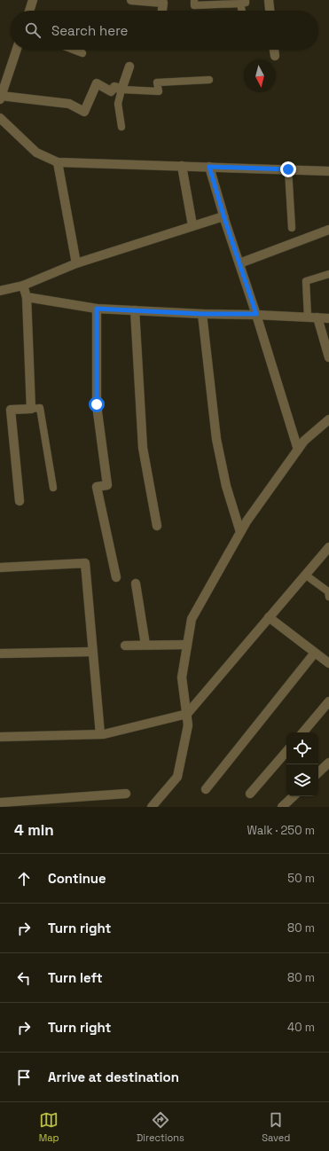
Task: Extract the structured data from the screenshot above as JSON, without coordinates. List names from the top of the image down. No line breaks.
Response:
{"north":"bottom","page":{"search":"Search here","heading":["4 min","Walk · 250 m"],"list":[["Continue","50 m"],["Turn right","80 m"],["Turn left","80 m"],["Turn right","40 m"],"Arrive at destination"],"nav":["Map","Directions","Saved"]}}
